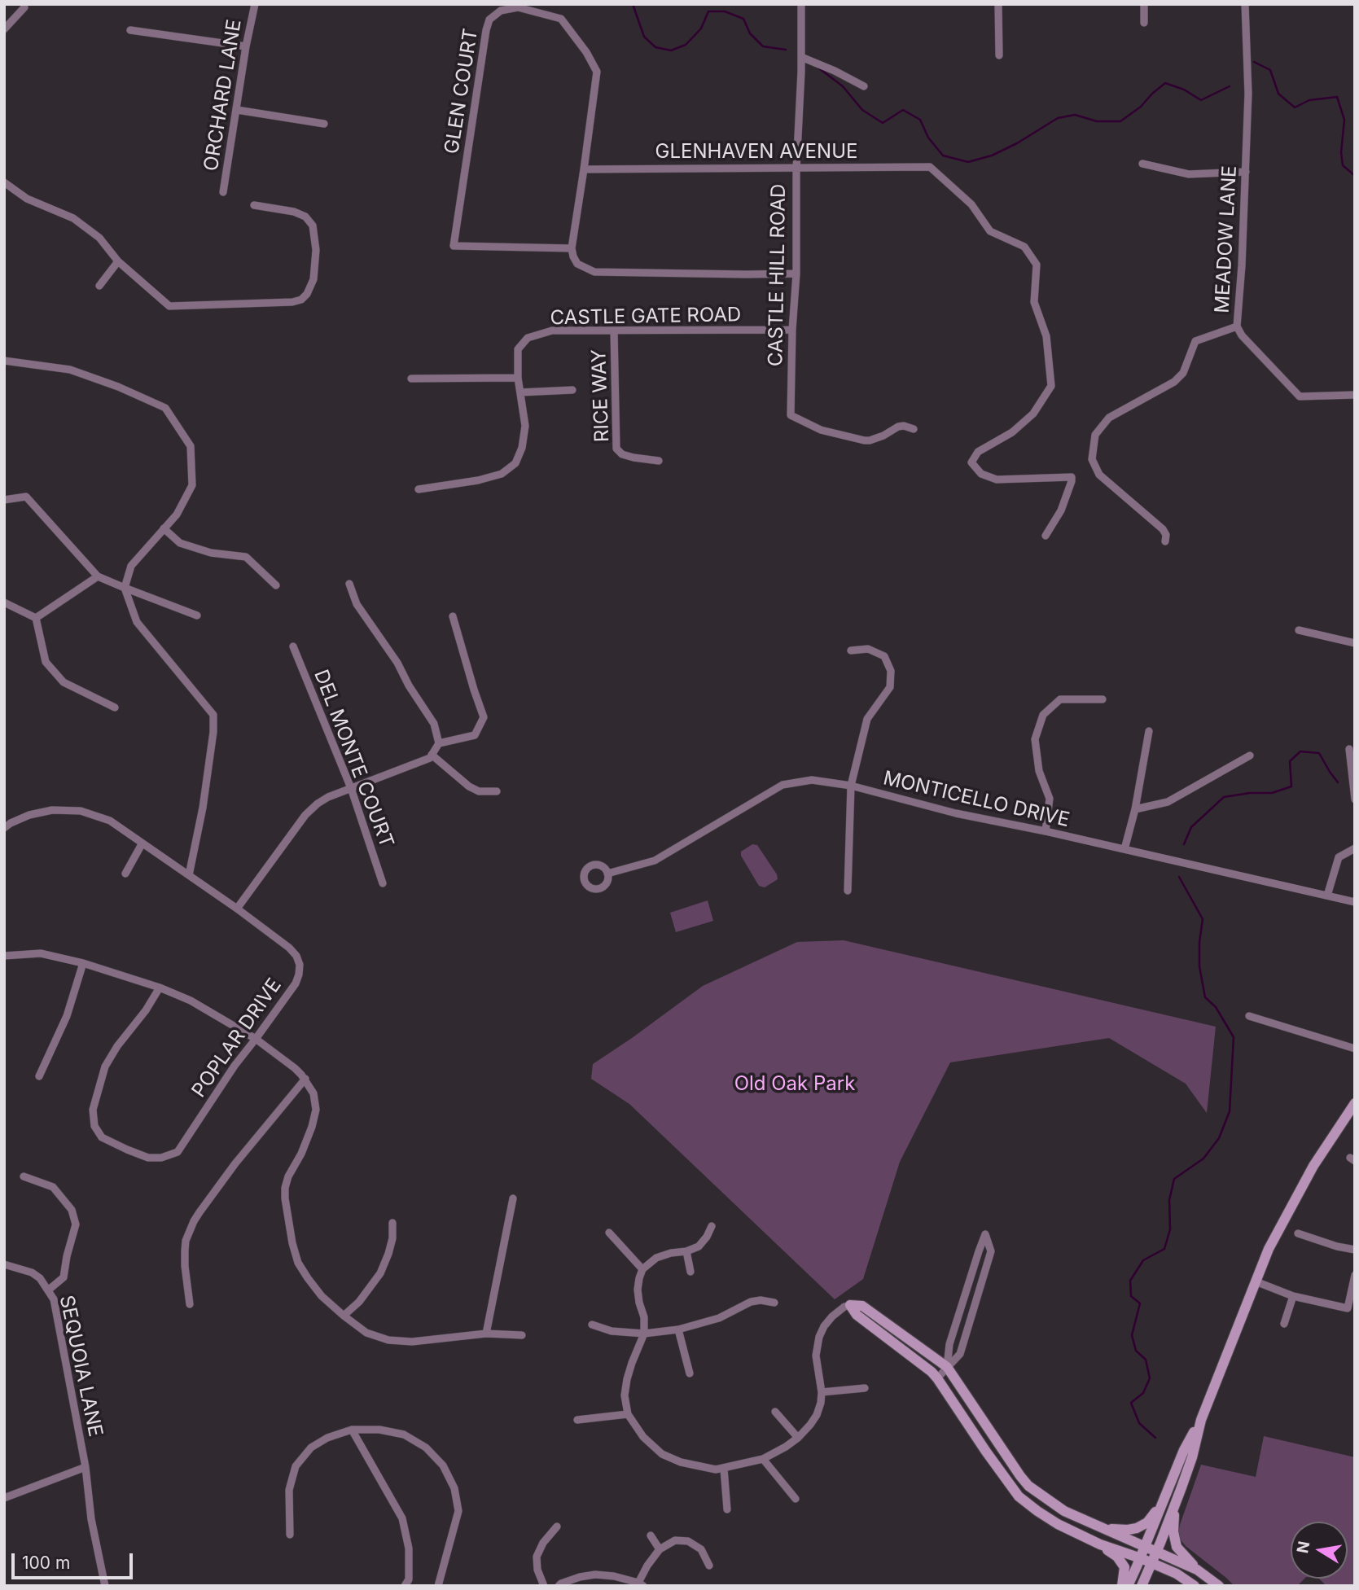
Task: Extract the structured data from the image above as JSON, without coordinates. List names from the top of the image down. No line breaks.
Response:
{"streets":{"street":["GLEN COURT","ORCHARD LANE","GLENHAVEN AVENUE","MEADOW LANE","CASTLE HILL ROAD","CASTLE GATE ROAD","RICE WAY","DEL MONTE COURT","MONTICELLO DRIVE","POPLAR DRIVE","SEQUOIA LANE"]},"crossings":[["GLEN COURT","GLENHAVEN AVENUE"],["GLENHAVEN AVENUE","CASTLE HILL ROAD"],["CASTLE HILL ROAD","CASTLE GATE ROAD"],["CASTLE GATE ROAD","RICE WAY"]],"parks":["Old Oak Park"],"scale_bar":"100 m","north":"left"}
